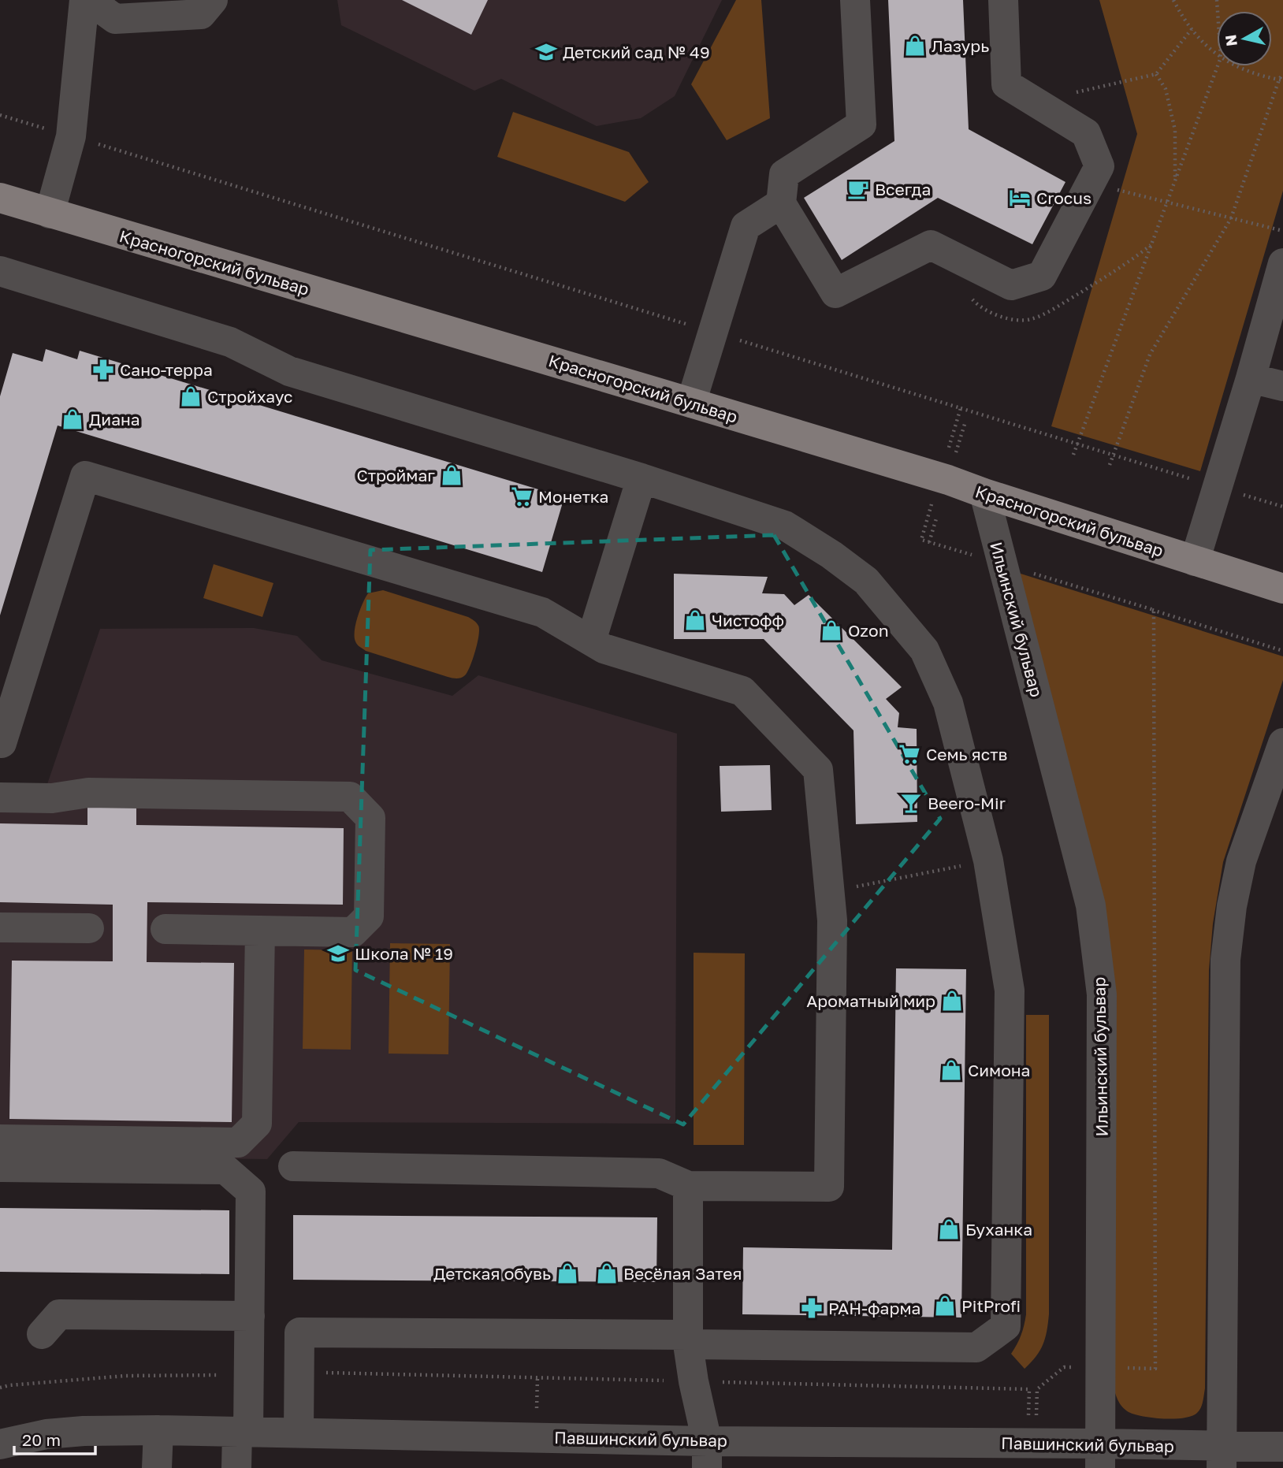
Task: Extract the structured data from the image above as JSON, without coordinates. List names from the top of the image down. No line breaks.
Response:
{"streets":{"main road":["Красногорский бульвар"],"street":["Ильинский бульвар","Павшинский бульвар"]},"crossings":[["Красногорский бульвар","Ильинский бульвар"],["Ильинский бульвар","Павшинский бульвар"]],"places":{"shop":["Лазурь","Стройхаус","Диана","Строймаг","Чистофф","Ozon","Ароматный мир","Симона","Буханка","Детская обувь","Весёлая Затея","PitProfi"],"school or university":["Детский сад № 49","Школа № 19"],"cafe":["Всегда"],"hotel":["Crocus"],"pharmacy":["Сано-терра","РАН-фарма"],"supermarket":["Монетка","Семь яств"],"bar":["Beero-Mir"]},"scale_bar":"20 m","north":"left"}
